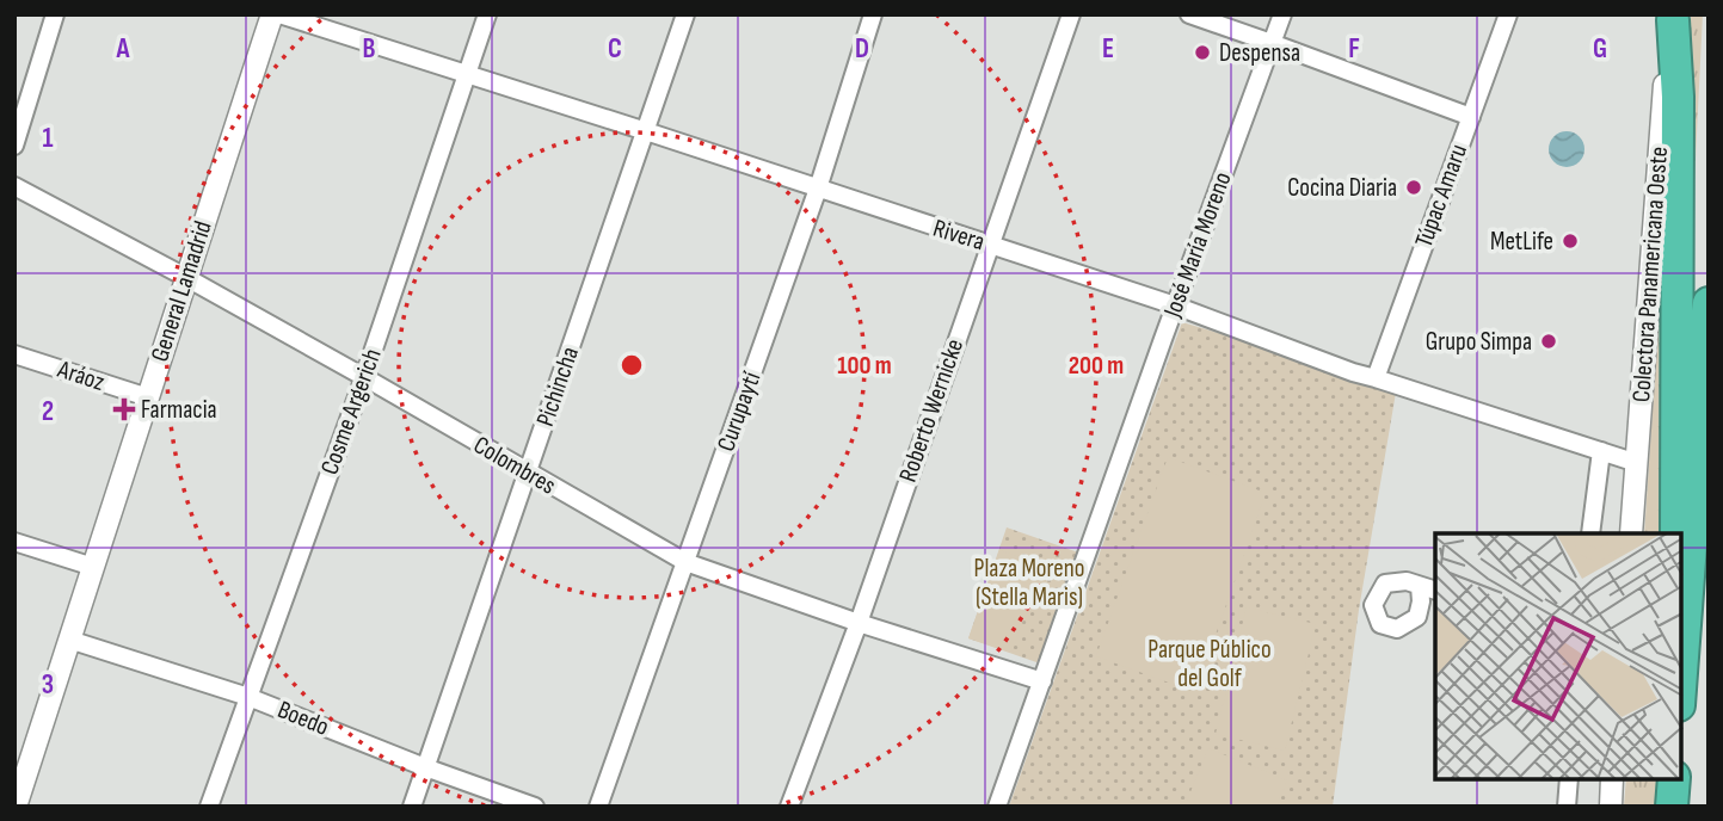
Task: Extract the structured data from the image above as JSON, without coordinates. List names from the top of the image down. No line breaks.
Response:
{"streets":{"street":["Túpac Amaru","Rivera","José María Moreno","Colectora Panamericana Oeste","General Lamadrid","Aráoz","Pichincha","Roberto Wernicke","Cosme Argerich","Curupaytí","Colombres","Boedo"]},"crossings":[["Túpac Amaru","Rivera"],["Rivera","José María Moreno"],["Rivera","Colectora Panamericana Oeste"],["Rivera","Pichincha"],["Rivera","Roberto Wernicke"],["Rivera","Cosme Argerich"],["Rivera","Curupaytí"],["José María Moreno","Colombres"],["General Lamadrid","Aráoz"],["General Lamadrid","Colombres"],["General Lamadrid","Boedo"],["Pichincha","Colombres"],["Pichincha","Boedo"],["Roberto Wernicke","Colombres"],["Cosme Argerich","Colombres"],["Cosme Argerich","Boedo"],["Curupaytí","Colombres"]],"parks":["Plaza Moreno (Stella Maris)","Parque Público del Golf"],"places":{"other":["Despensa","Cocina Diaria","MetLife","Grupo Simpa"],"health":["Farmacia"]},"grid":{"columns":["A","B","C","D","E","F","G"],"rows":["1","2","3"]},"rings":["100 m","200 m"]}
